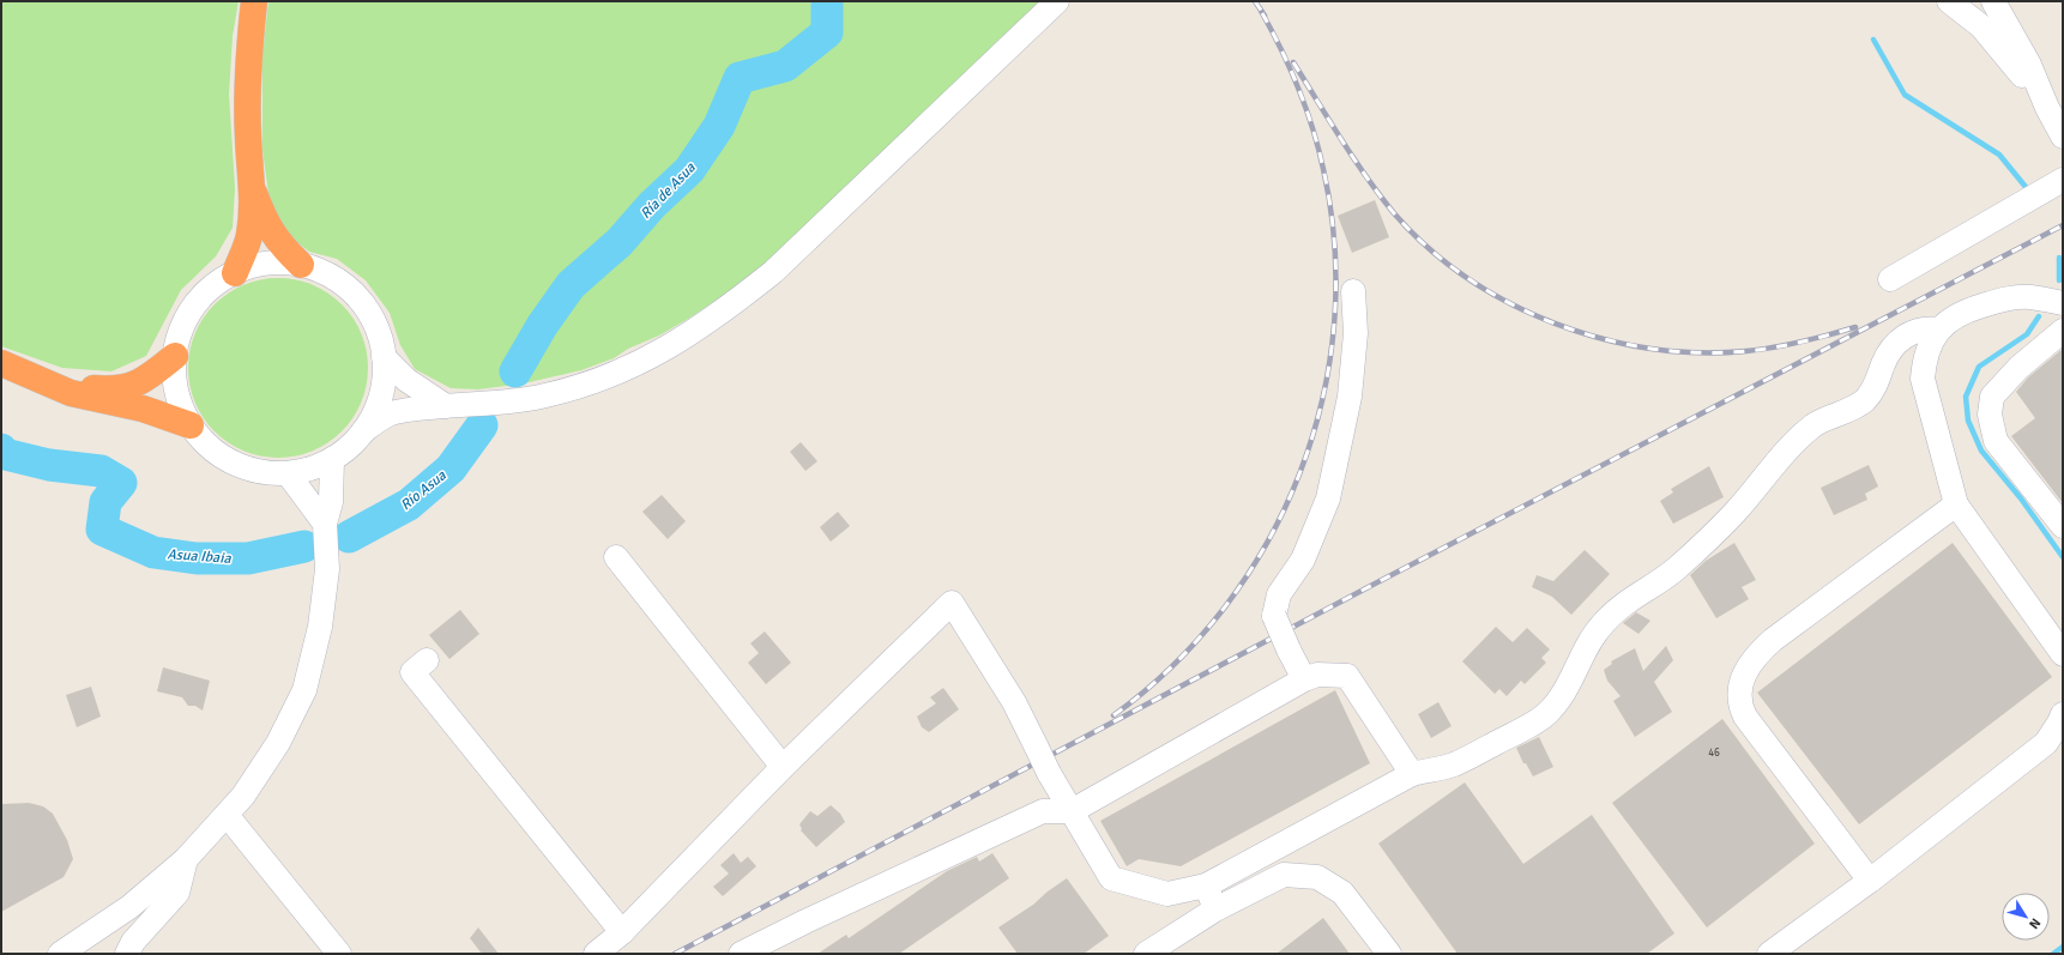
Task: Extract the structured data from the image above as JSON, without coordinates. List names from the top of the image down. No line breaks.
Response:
{"water":["Ría de Asua","Río Asua","Asua Ibaia"],"house_numbers":["46"],"north":"bottom right"}
